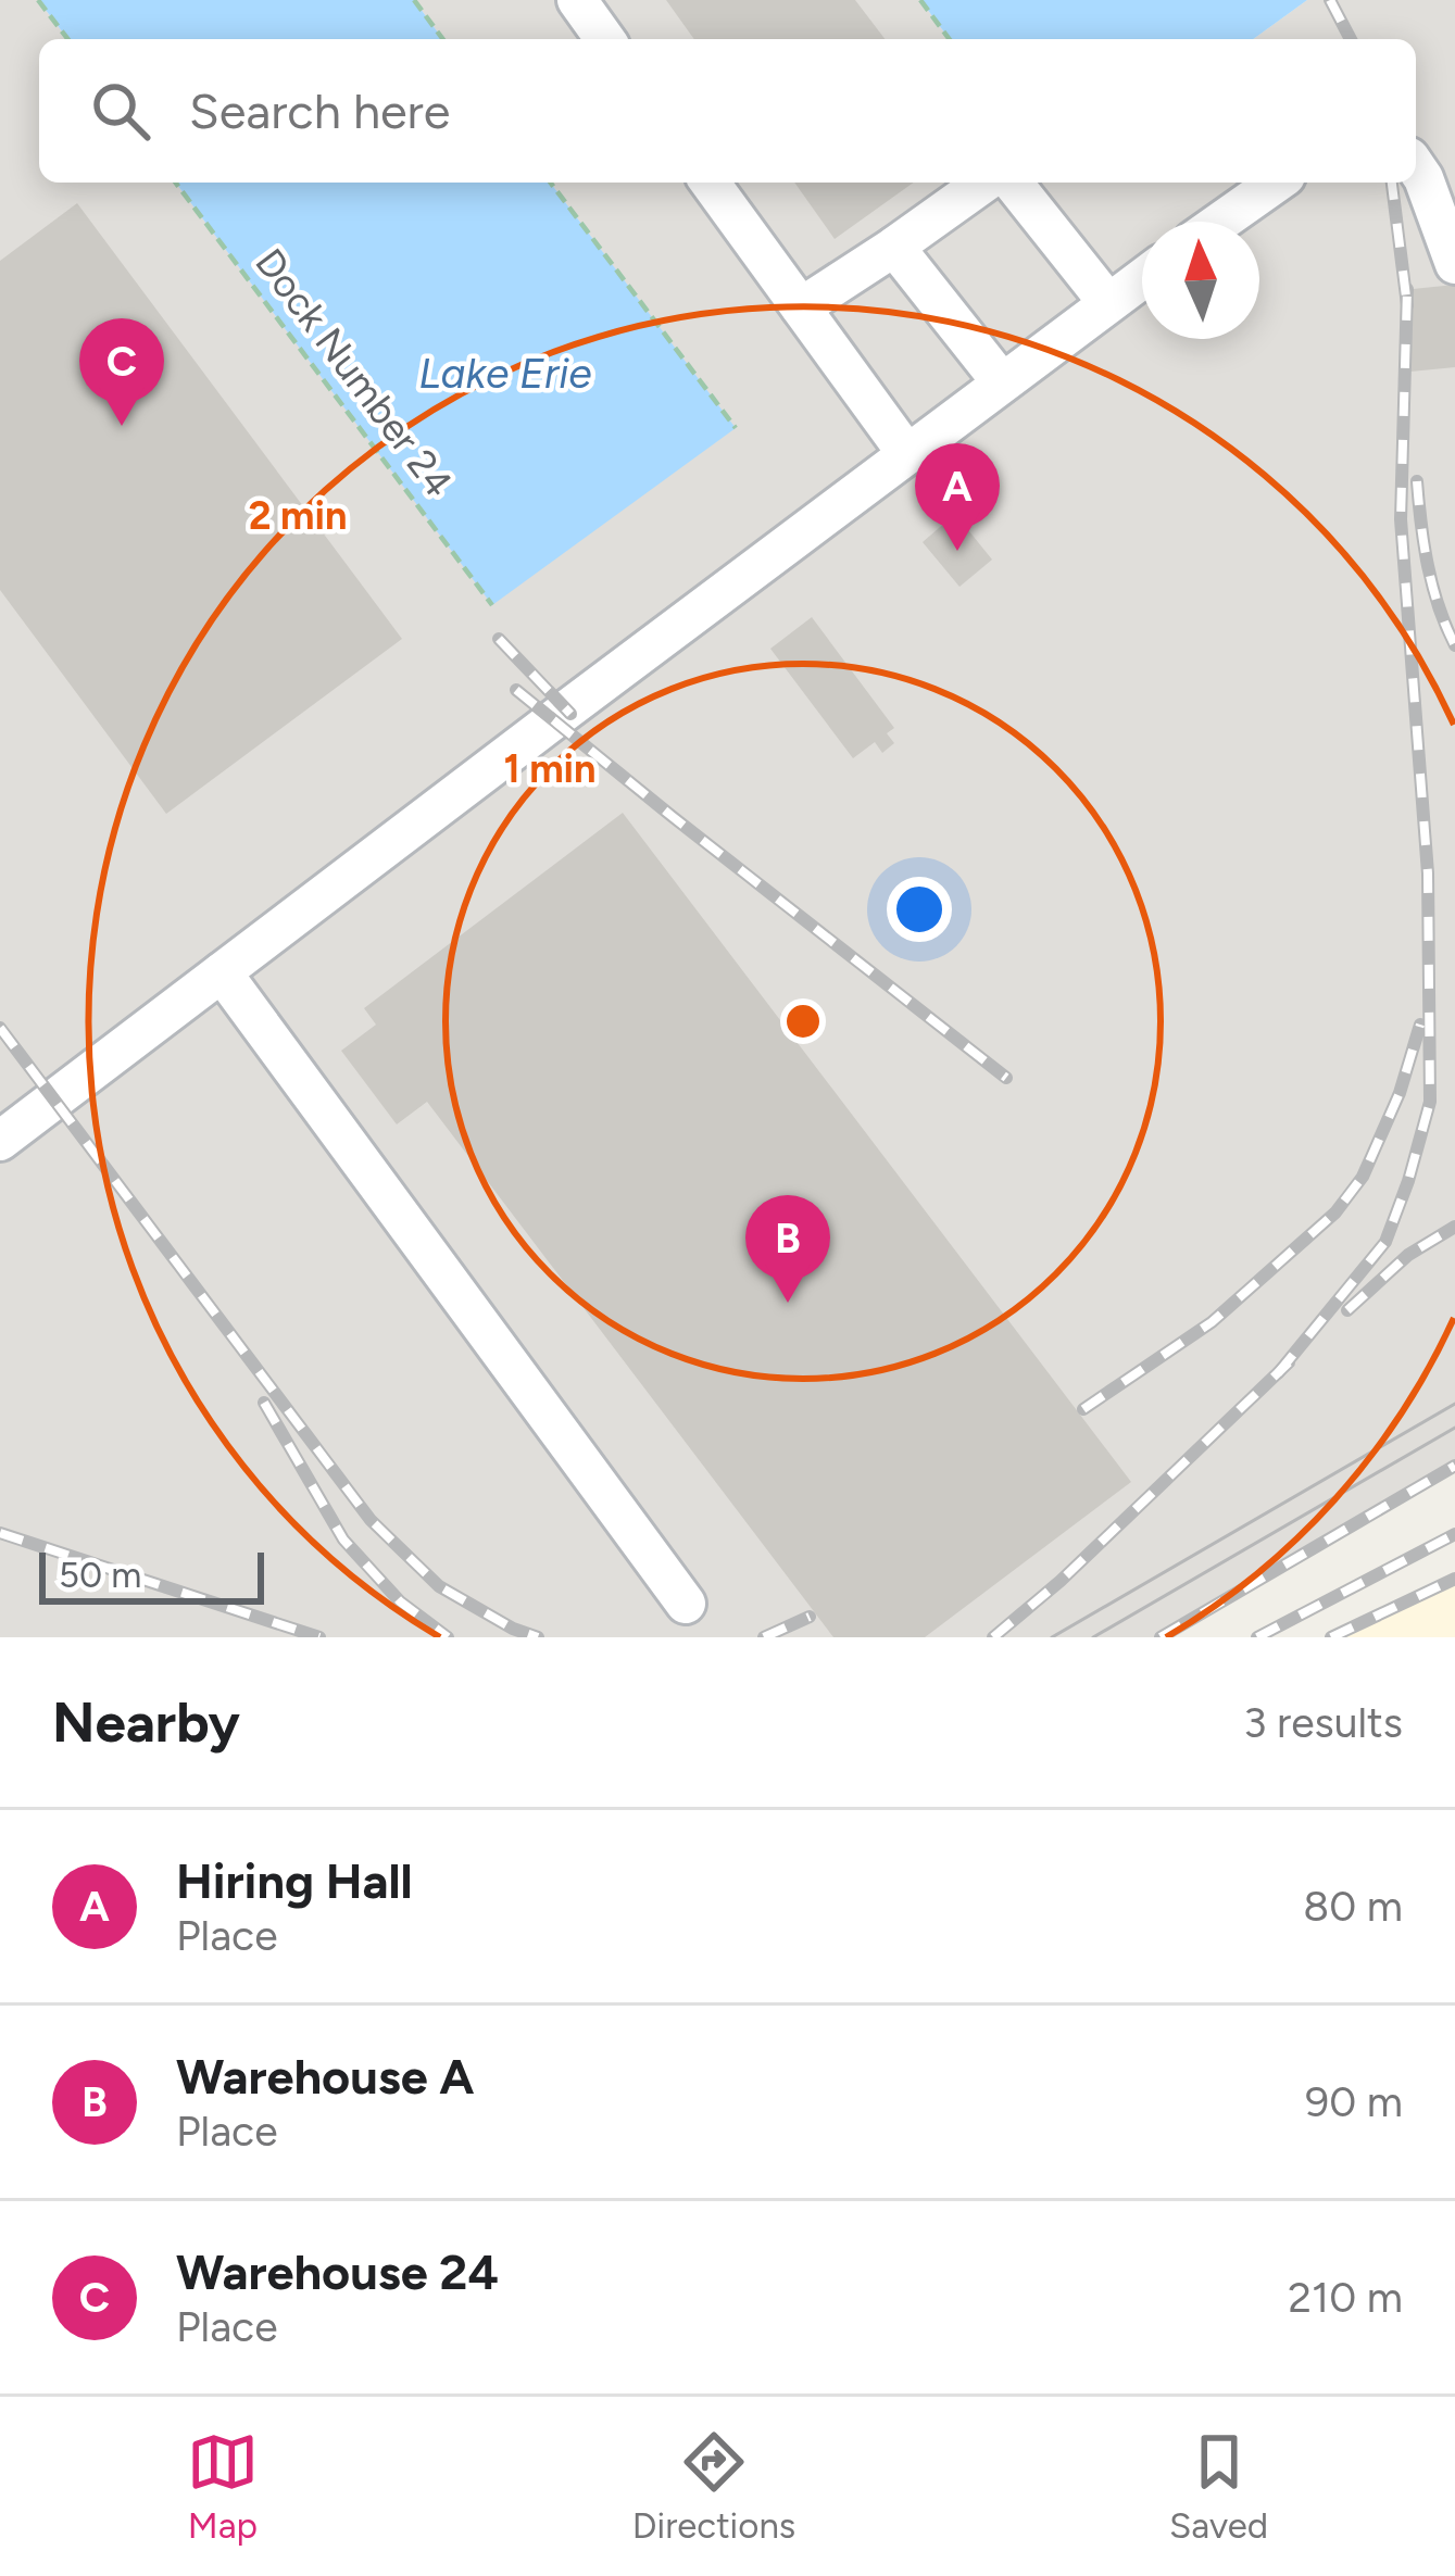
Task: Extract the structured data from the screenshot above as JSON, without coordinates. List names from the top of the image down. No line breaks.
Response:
{"streets":{"path":["Dock Number 24"]},"water":["Lake Erie"],"scale_bar":"50 m","north":"top","page":{"search":"Search here","pins":["C","A","B"],"scale":"50 m","heading":["Nearby","3 results"],"list":[{"mark":"A","name":"Hiring Hall","note":"Place","value":"80 m"},{"mark":"B","name":"Warehouse A","note":"Place","value":"90 m"},{"mark":"C","name":"Warehouse 24","note":"Place","value":"210 m"}],"nav":["Map","Directions","Saved"]},"rings":["2 min","1 min"]}
